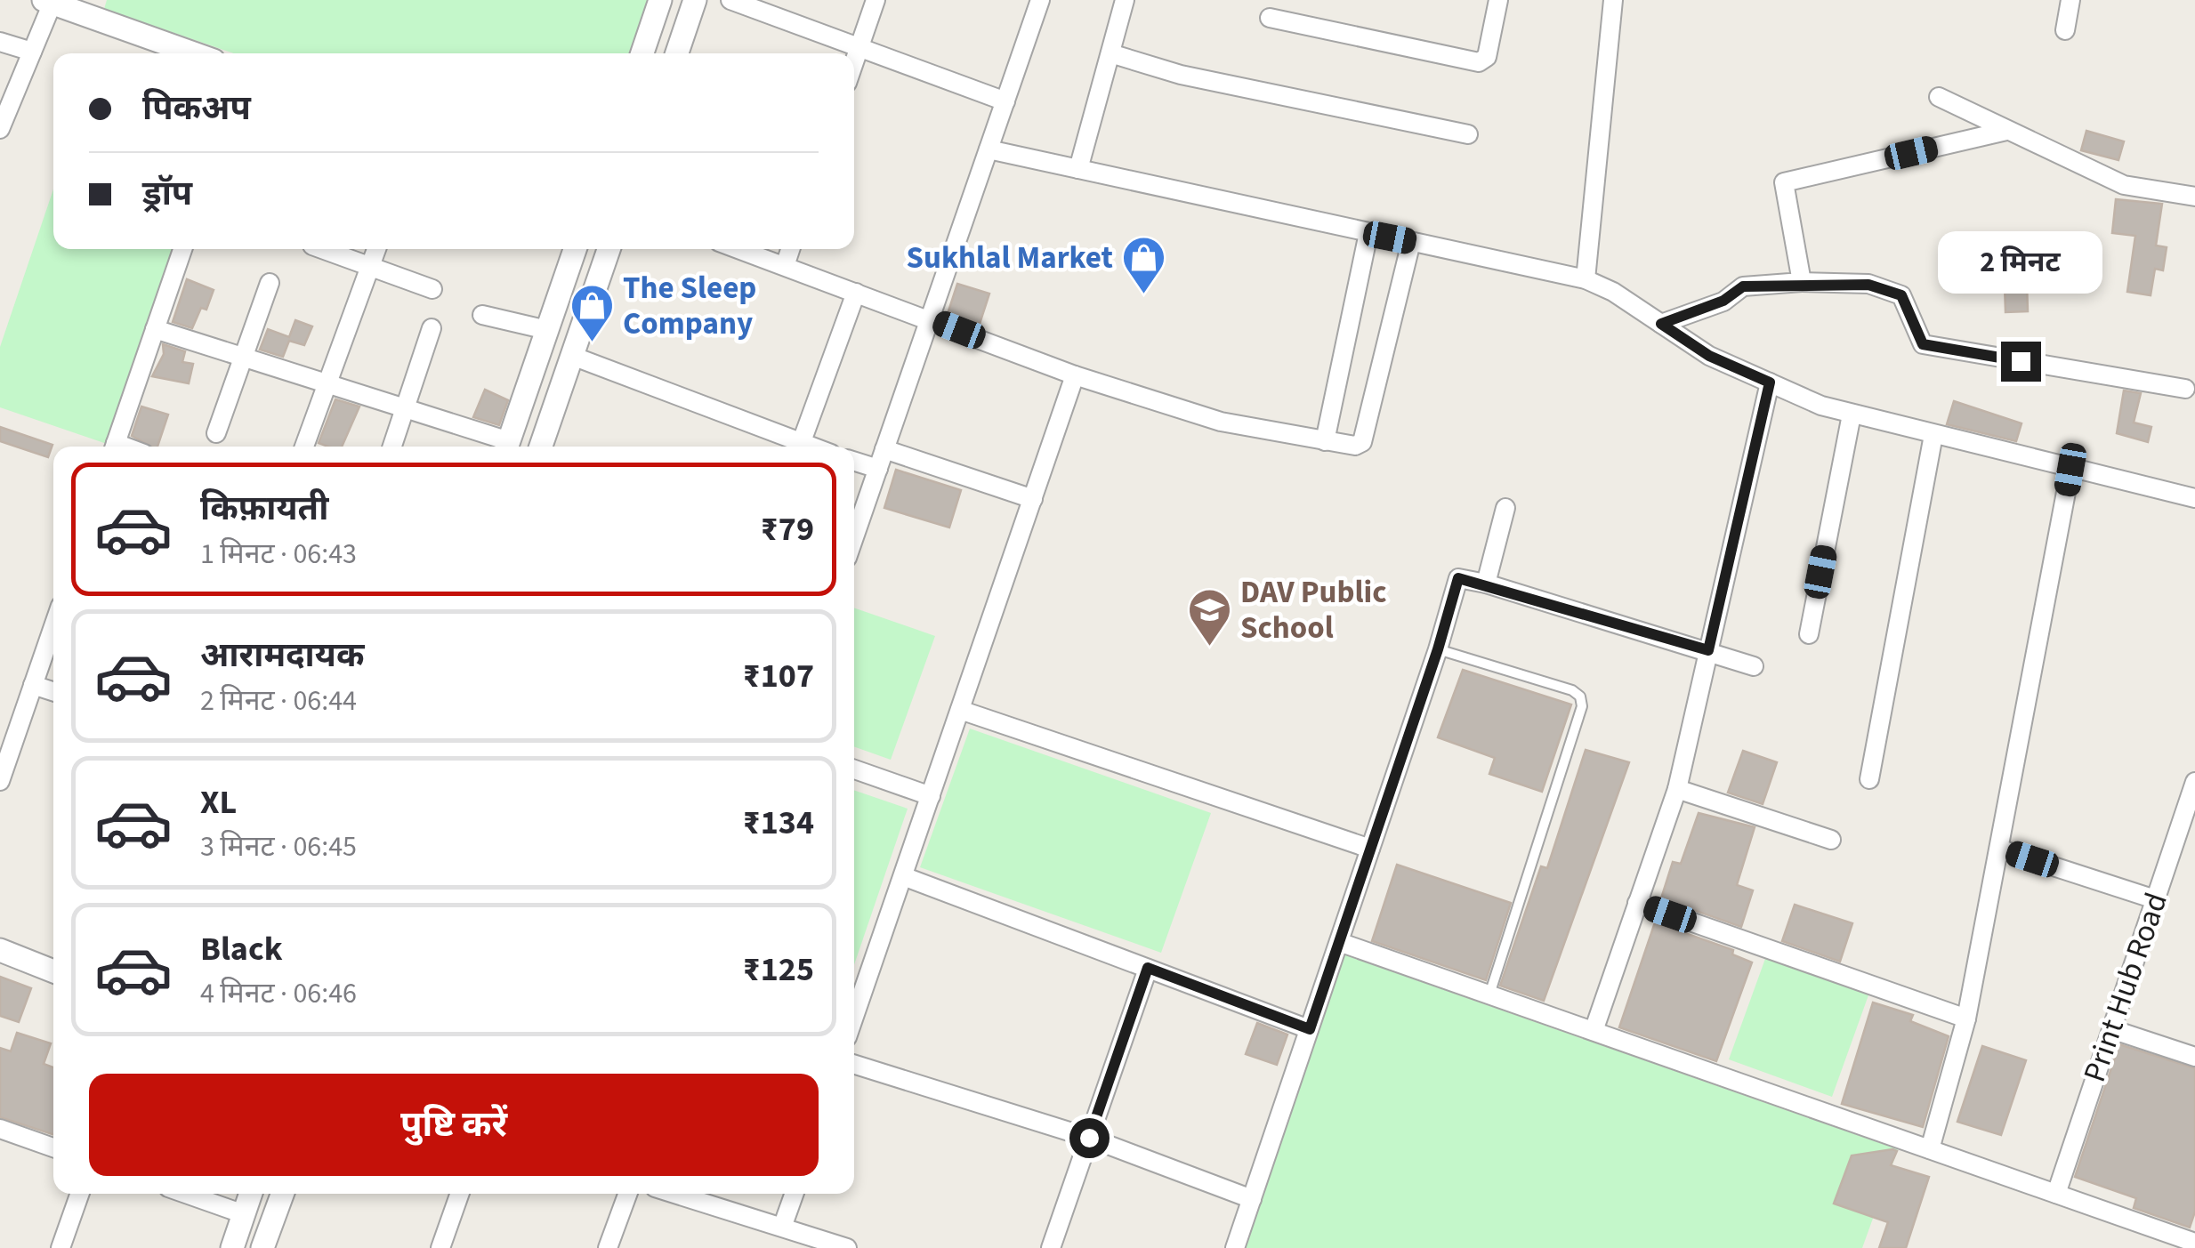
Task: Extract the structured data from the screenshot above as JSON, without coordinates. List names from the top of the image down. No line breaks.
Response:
{"streets":{"street":["Print Hub Road"]},"places":{"shop":["Sukhlal Market","The Sleep Company"],"school or university":["DAV Public School"]},"page":{"banner":["पिकअप","ड्रॉप"],"bubble":"2 मिनट","list":[{"name":"किफ़ायती","note":"1 मिनट · 06:43","value":"₹79"},{"name":"आरामदायक","note":"2 मिनट · 06:44","value":"₹107"},{"name":"XL","note":"3 मिनट · 06:45","value":"₹134"},{"name":"Black","note":"4 मिनट · 06:46","value":"₹125"}],"buttons":"पुष्टि करें"}}
